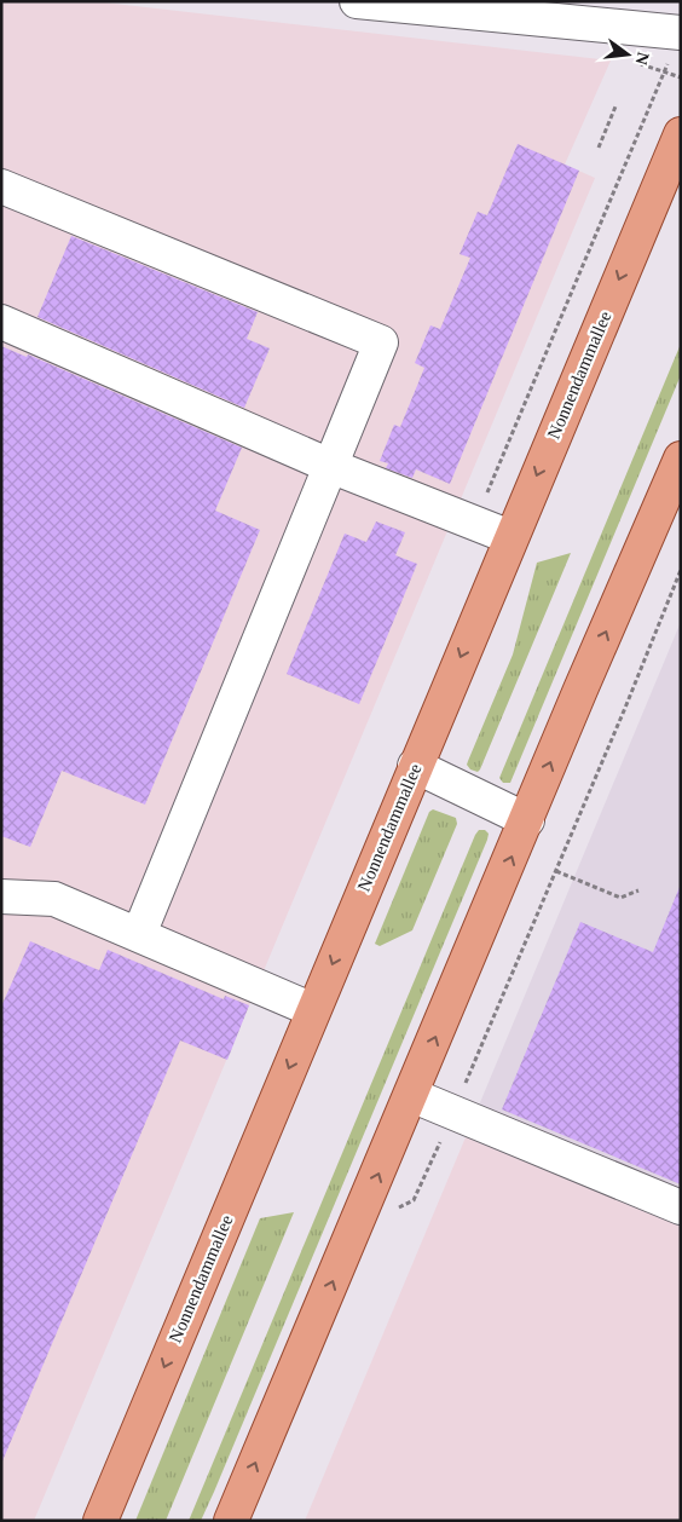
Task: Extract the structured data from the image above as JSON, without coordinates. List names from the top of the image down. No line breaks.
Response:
{"streets":{"main road":["Nonnendammallee"]},"north":"right"}
